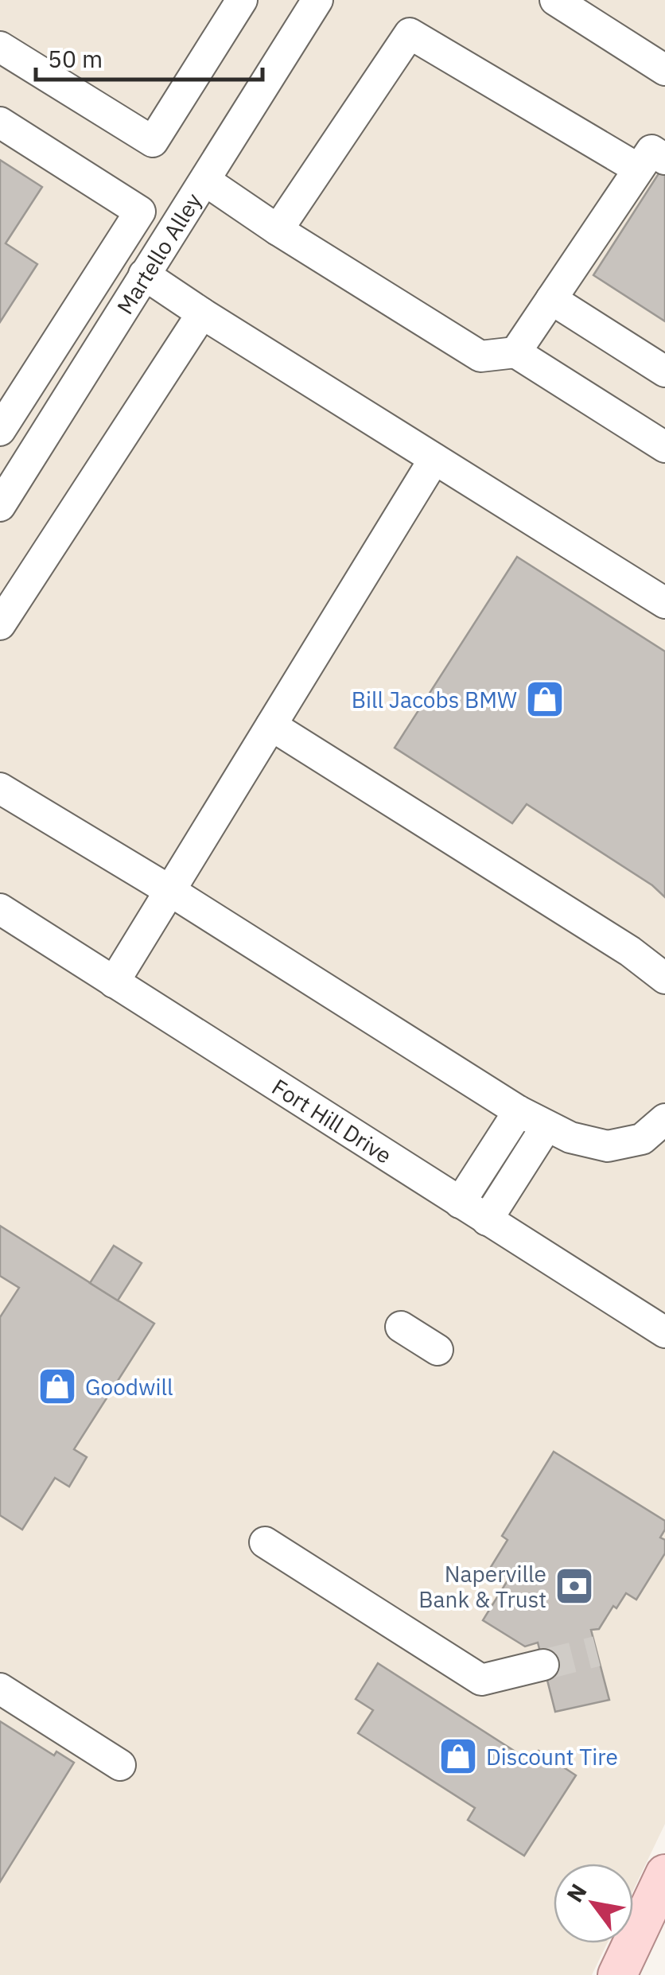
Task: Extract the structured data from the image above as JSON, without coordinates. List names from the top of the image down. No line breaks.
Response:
{"streets":{"street":["Martello Alley","Fort Hill Drive"]},"places":{"shop":["Bill Jacobs BMW","Goodwill","Discount Tire"],"bank":["Naperville Bank & Trust"]},"scale_bar":"50 m","north":"top left"}
